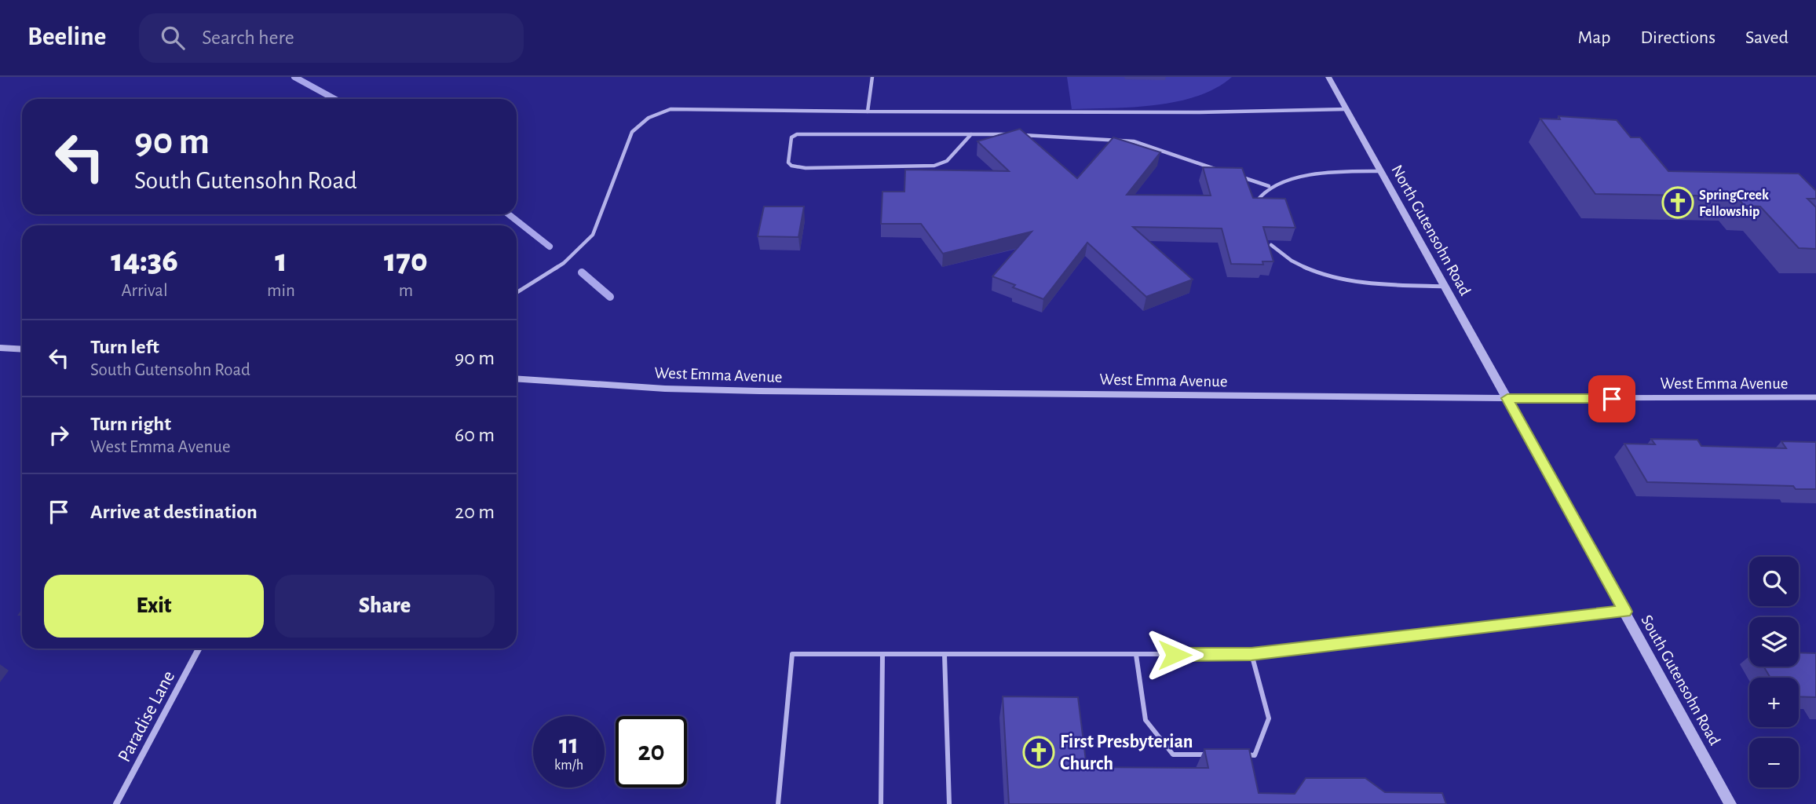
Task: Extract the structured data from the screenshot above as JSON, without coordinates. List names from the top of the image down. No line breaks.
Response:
{"streets":{"street":["North Gutensohn Road","West Emma Avenue","South Gutensohn Road","Paradise Lane"]},"crossings":[["North Gutensohn Road","West Emma Avenue"],["North Gutensohn Road","South Gutensohn Road"],["West Emma Avenue","South Gutensohn Road"]],"places":{"church":["SpringCreek Fellowship","First Presbyterian Church"]},"page":{"header":"Beeline","search":"Search here","nav":["Map","Directions","Saved"],"turn":["90 m","South Gutensohn Road"],"eta":["14:36","Arrival","1","min","170","m"],"list":[{"name":"Turn left","note":"South Gutensohn Road","value":"90 m"},{"name":"Turn right","note":"West Emma Avenue","value":"60 m"},{"name":"Arrive at destination","value":"20 m"}],"map_buttons":["+","−"],"buttons":["Exit","Share"],"speed":"11 km/h","limit":"20"}}
